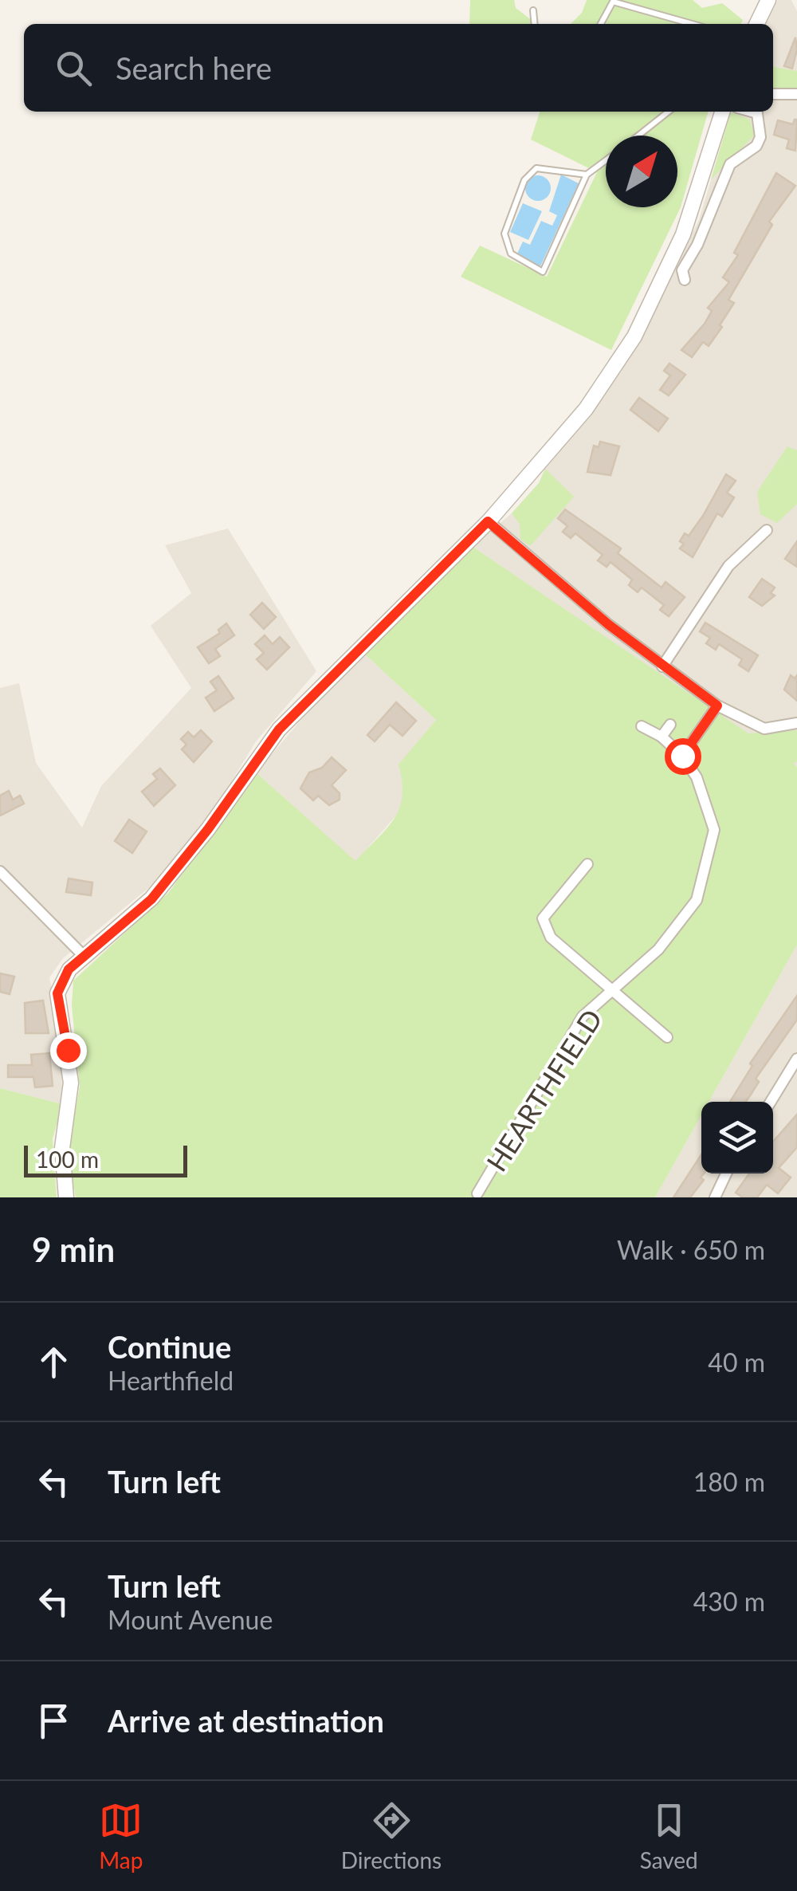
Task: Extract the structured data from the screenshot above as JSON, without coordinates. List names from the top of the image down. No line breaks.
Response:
{"streets":{"street":["HEARTHFIELD"]},"scale_bar":"100 m","north":"top right","page":{"search":"Search here","scale":"100 m","heading":["9 min","Walk · 650 m"],"list":[["Continue","Hearthfield","40 m"],["Turn left","180 m"],["Turn left","Mount Avenue","430 m"],"Arrive at destination"],"nav":["Map","Directions","Saved"]}}
